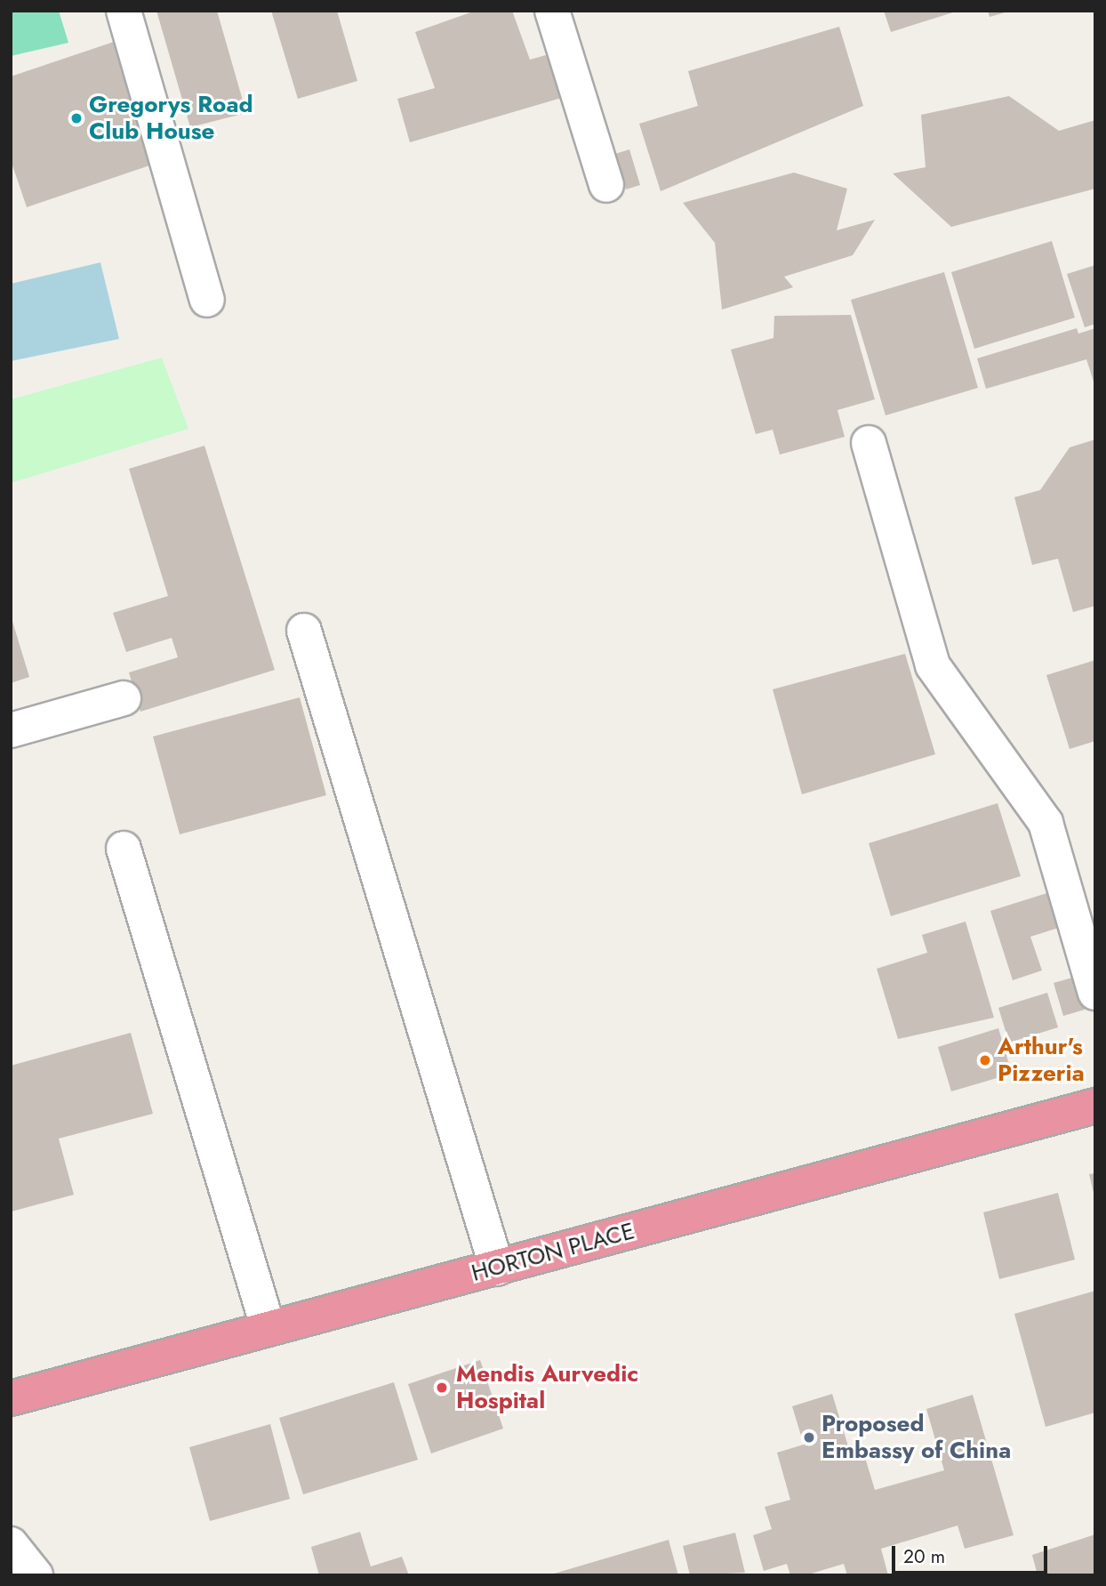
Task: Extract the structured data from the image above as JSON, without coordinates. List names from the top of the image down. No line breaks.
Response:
{"streets":{"highway":["HORTON PLACE"]},"places":["Gregorys Road Club House","Arthur's Pizzeria","Mendis Aurvedic Hospital","Proposed Embassy of China"],"scale_bar":"20 m"}
